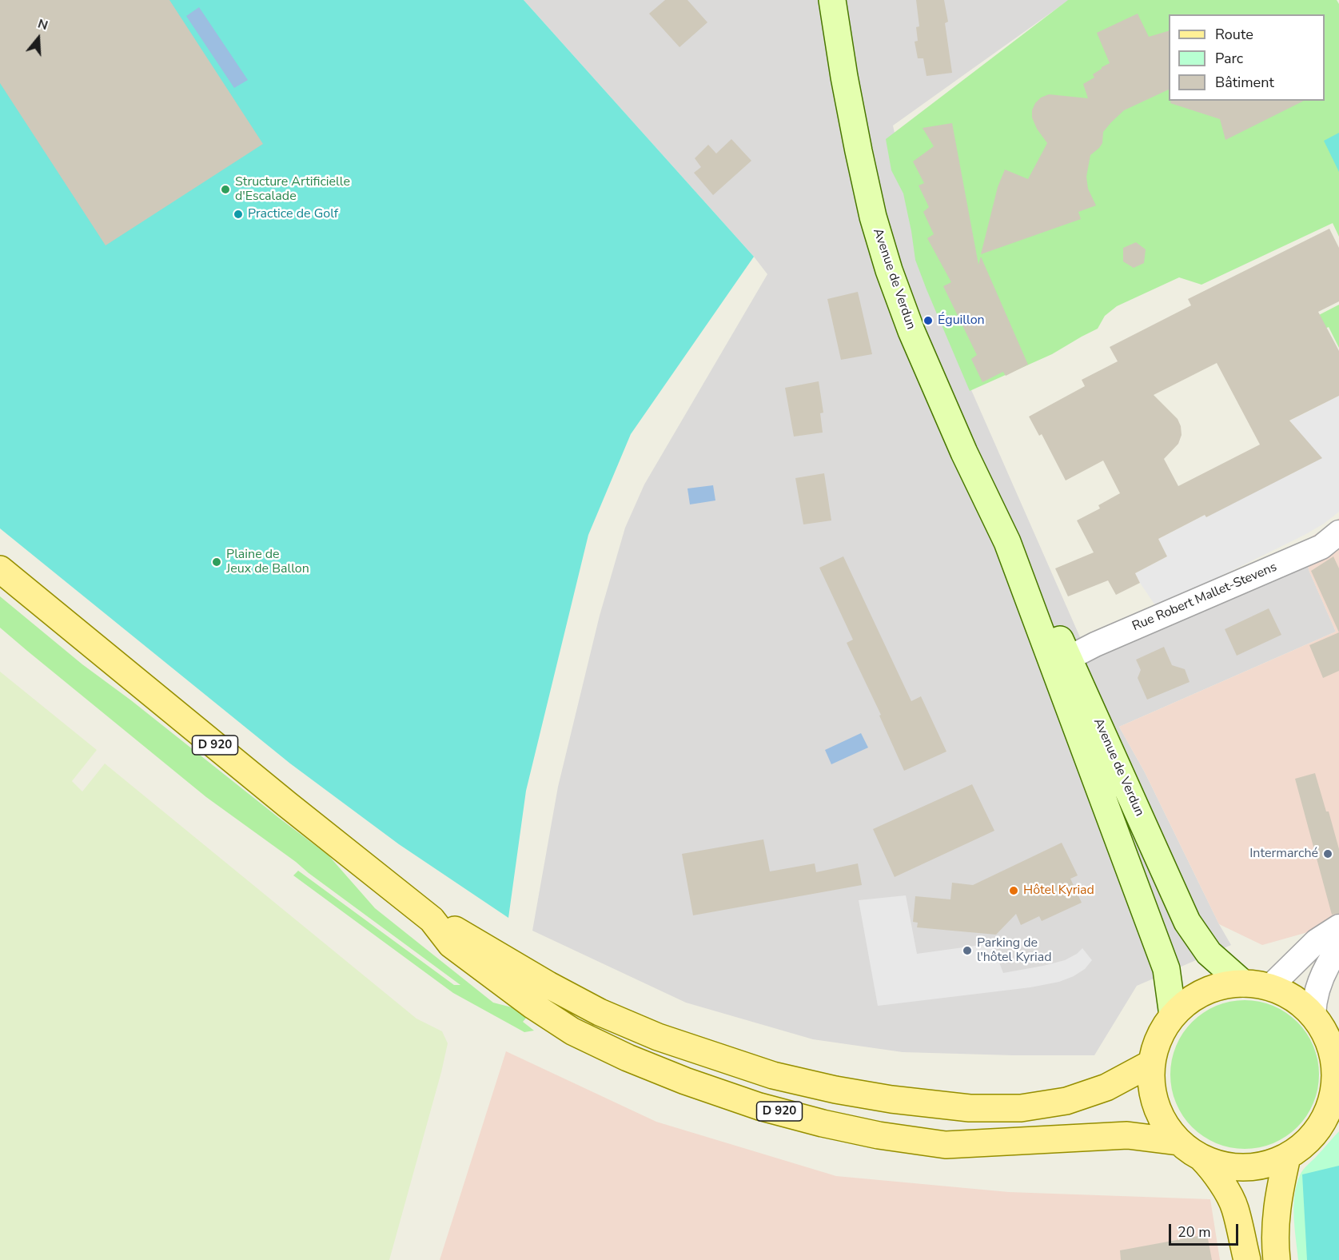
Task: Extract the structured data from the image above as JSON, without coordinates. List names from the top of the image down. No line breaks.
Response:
{"streets":{"main road":["Avenue de Verdun","D 920"],"street":["Rue Robert Mallet-Stevens"]},"crossings":[["Avenue de Verdun","Rue Robert Mallet-Stevens"]],"places":["Structure Artificielle d'Escalade","Practice de Golf","Éguillon","Plaine de Jeux de Ballon","Intermarché","Hôtel Kyriad","Parking de l'hôtel Kyriad"],"legend":["Route","Parc","Bâtiment"],"scale_bar":"20 m","north":"top"}
